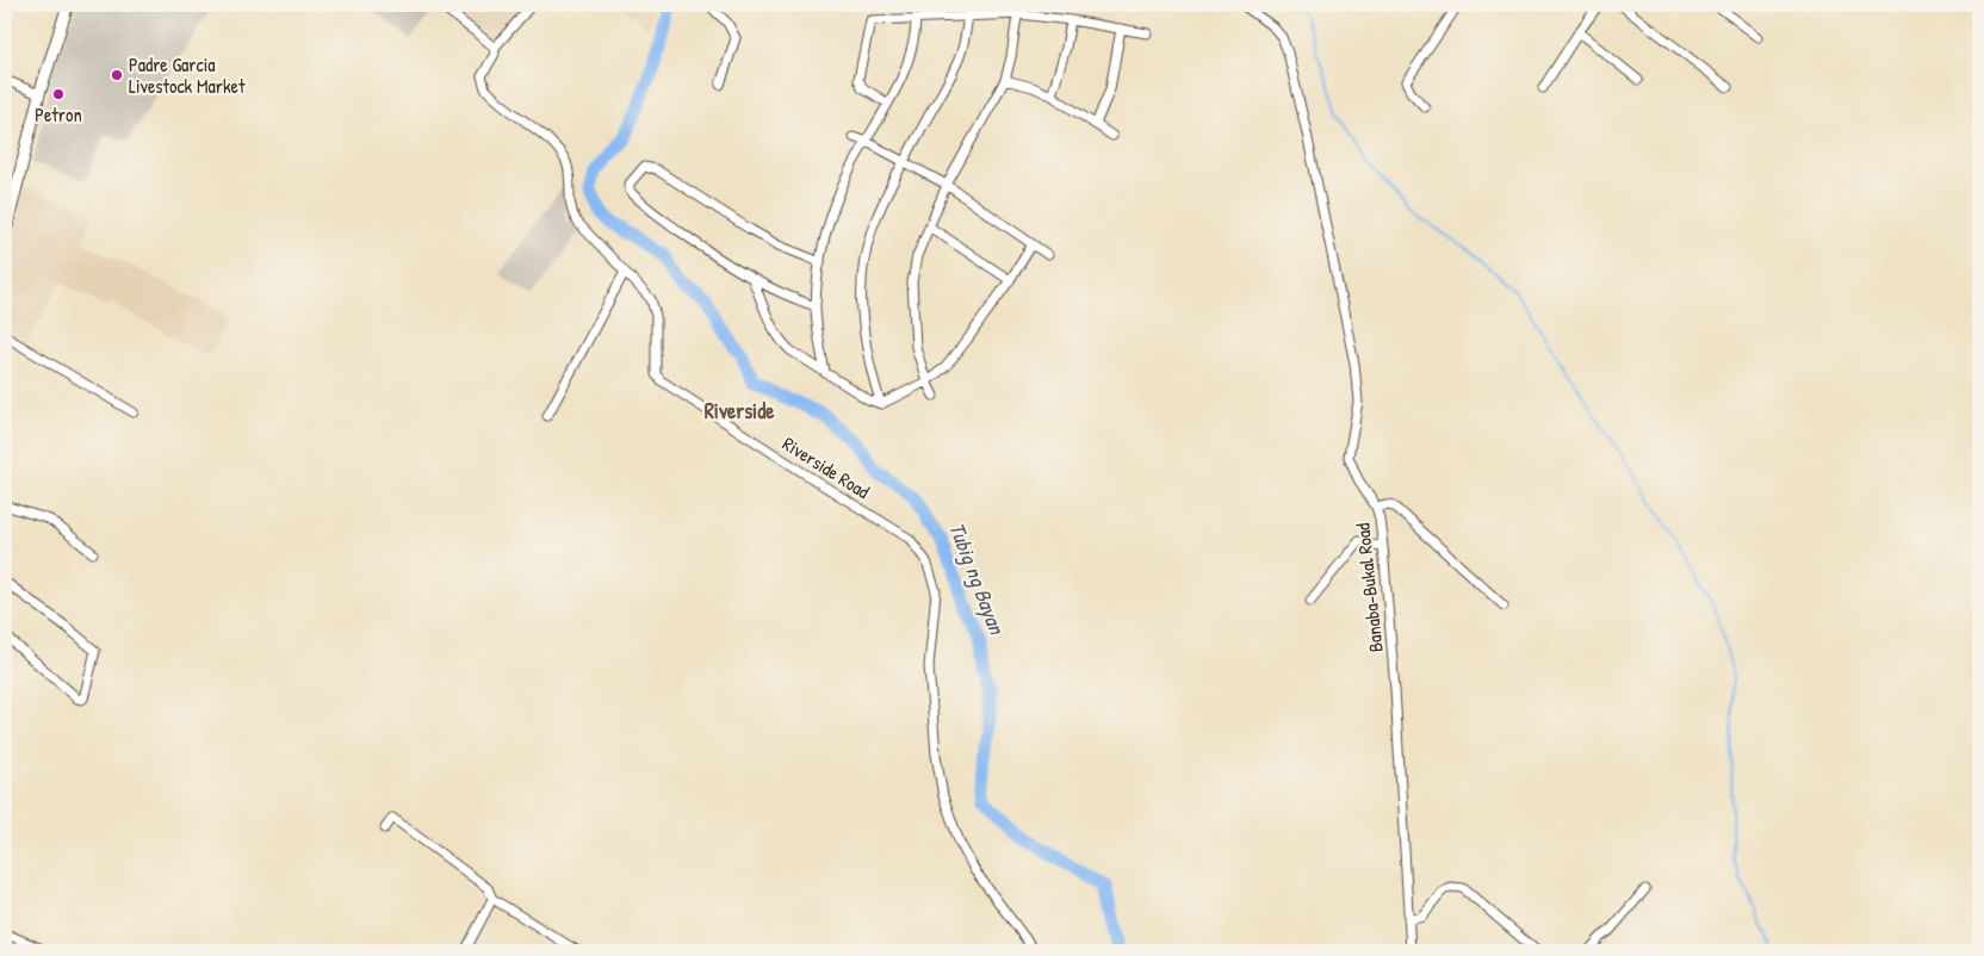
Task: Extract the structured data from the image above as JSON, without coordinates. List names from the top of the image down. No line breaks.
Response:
{"streets":{"street":["Riverside Road","Banaba-Bukal Road"]},"districts":["Riverside"],"water":["Tubig ng Bayan"],"places":["Padre Garcia Livestock Market","Petron"]}
